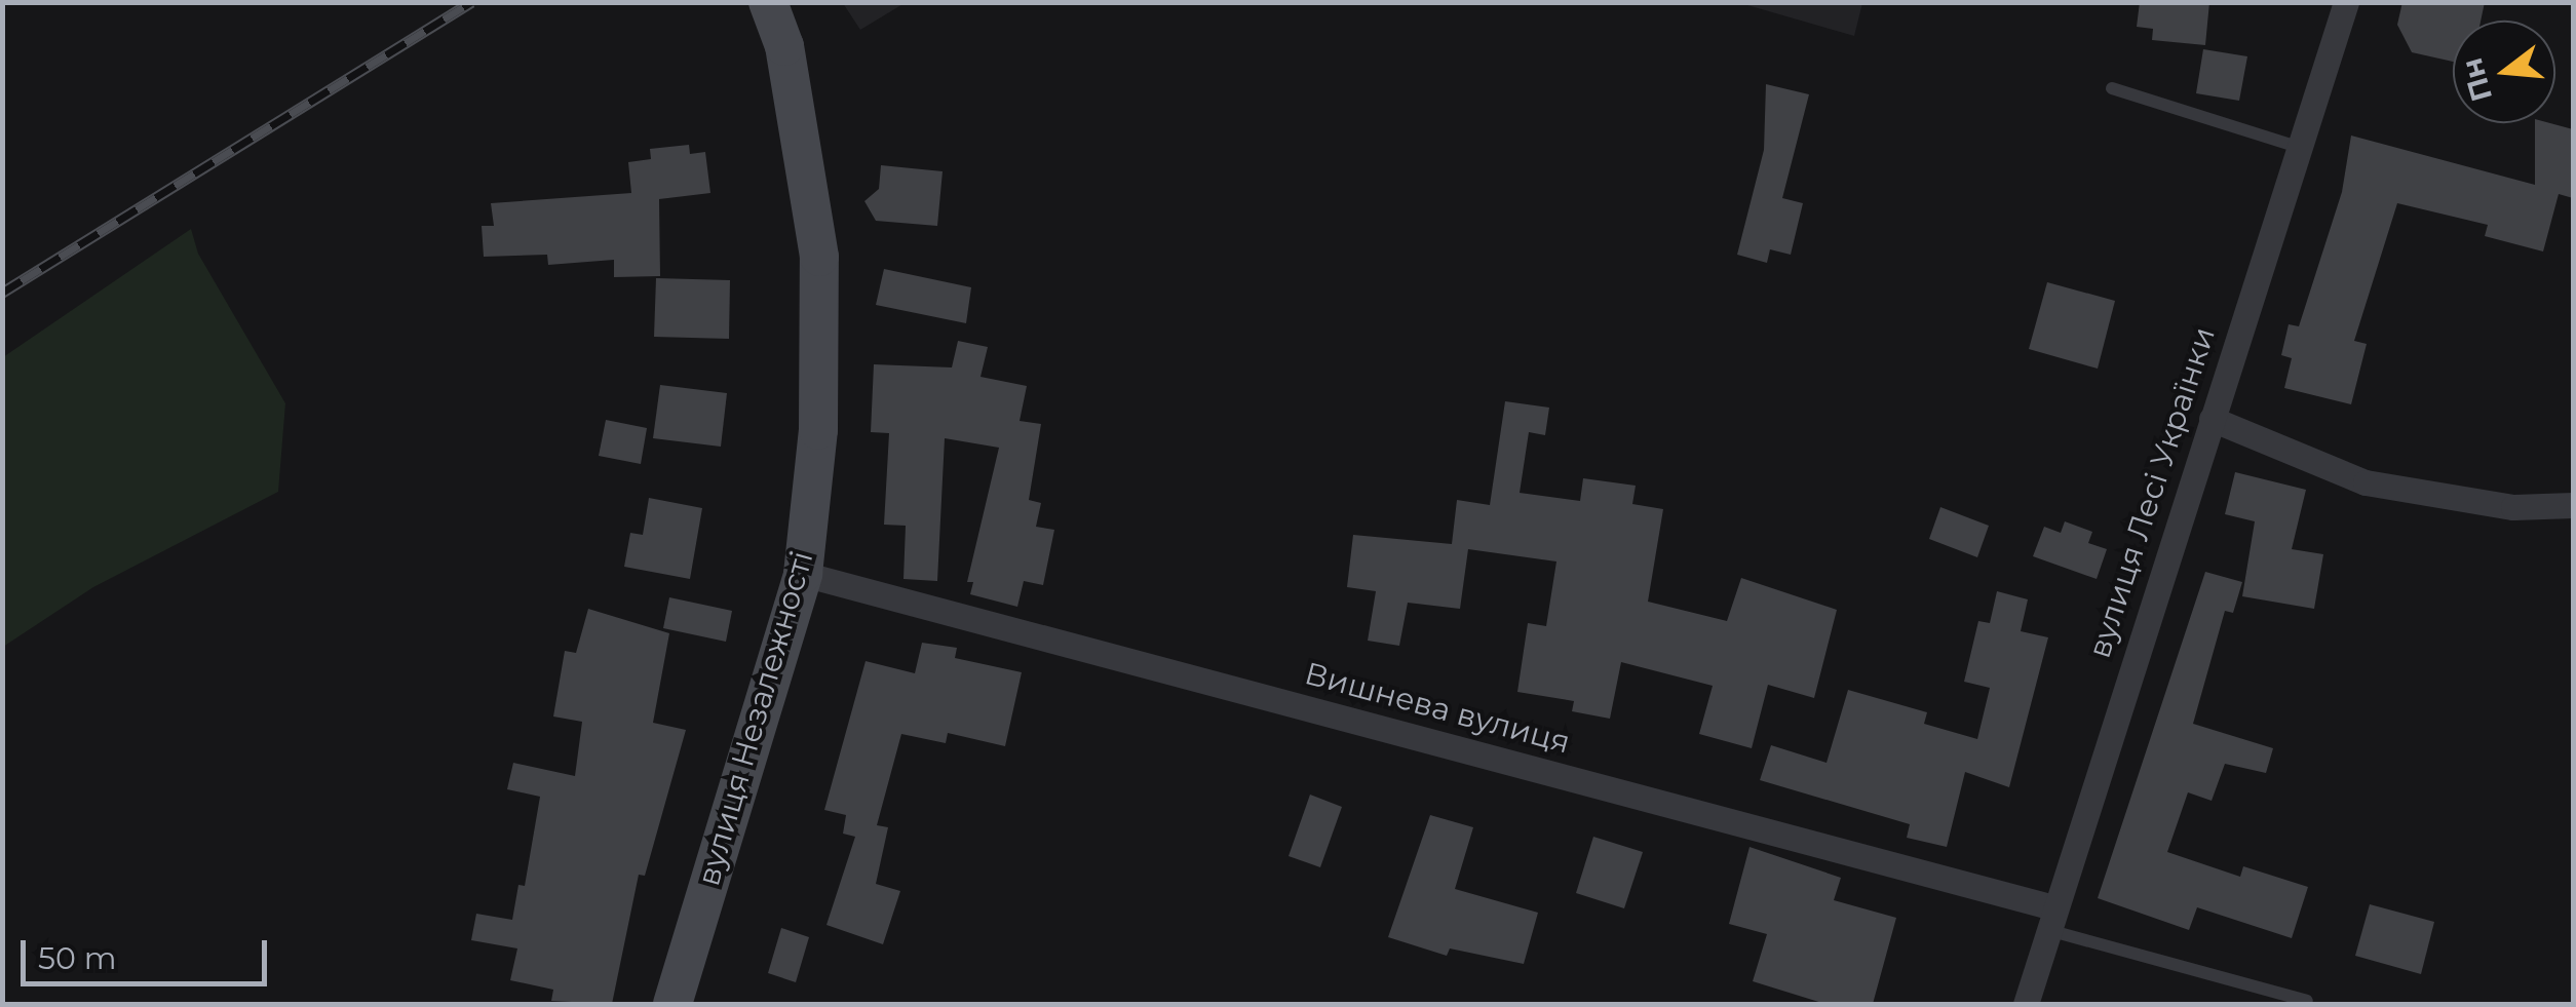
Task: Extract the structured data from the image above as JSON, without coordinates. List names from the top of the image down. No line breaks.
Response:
{"streets":{"street":["вулиця Лесі Українки","Вишнева вулиця","вулиця Незалежності"]},"crossings":[["вулиця Лесі Українки","Вишнева вулиця"],["Вишнева вулиця","вулиця Незалежності"]],"scale_bar":"50 m","north":"left"}
